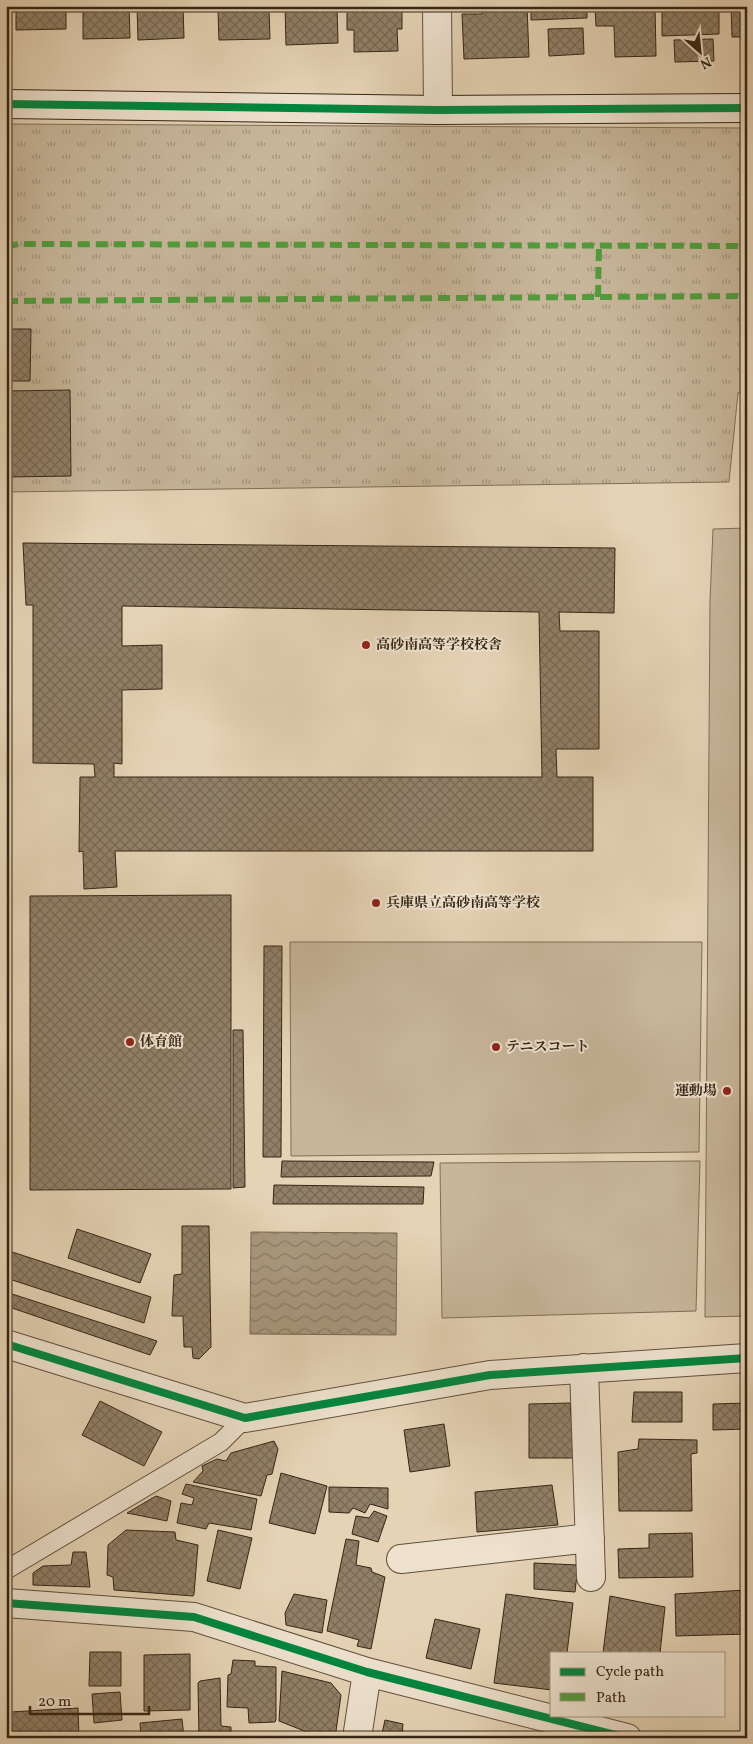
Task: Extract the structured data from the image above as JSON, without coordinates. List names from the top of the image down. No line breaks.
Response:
{"places":["高砂南高等学校校舎","兵庫県立高砂南高等学校","体育館","テニスコート","運動場"],"legend":["Cycle path","Path"],"scale_bar":"20 m","north":"bottom right"}
